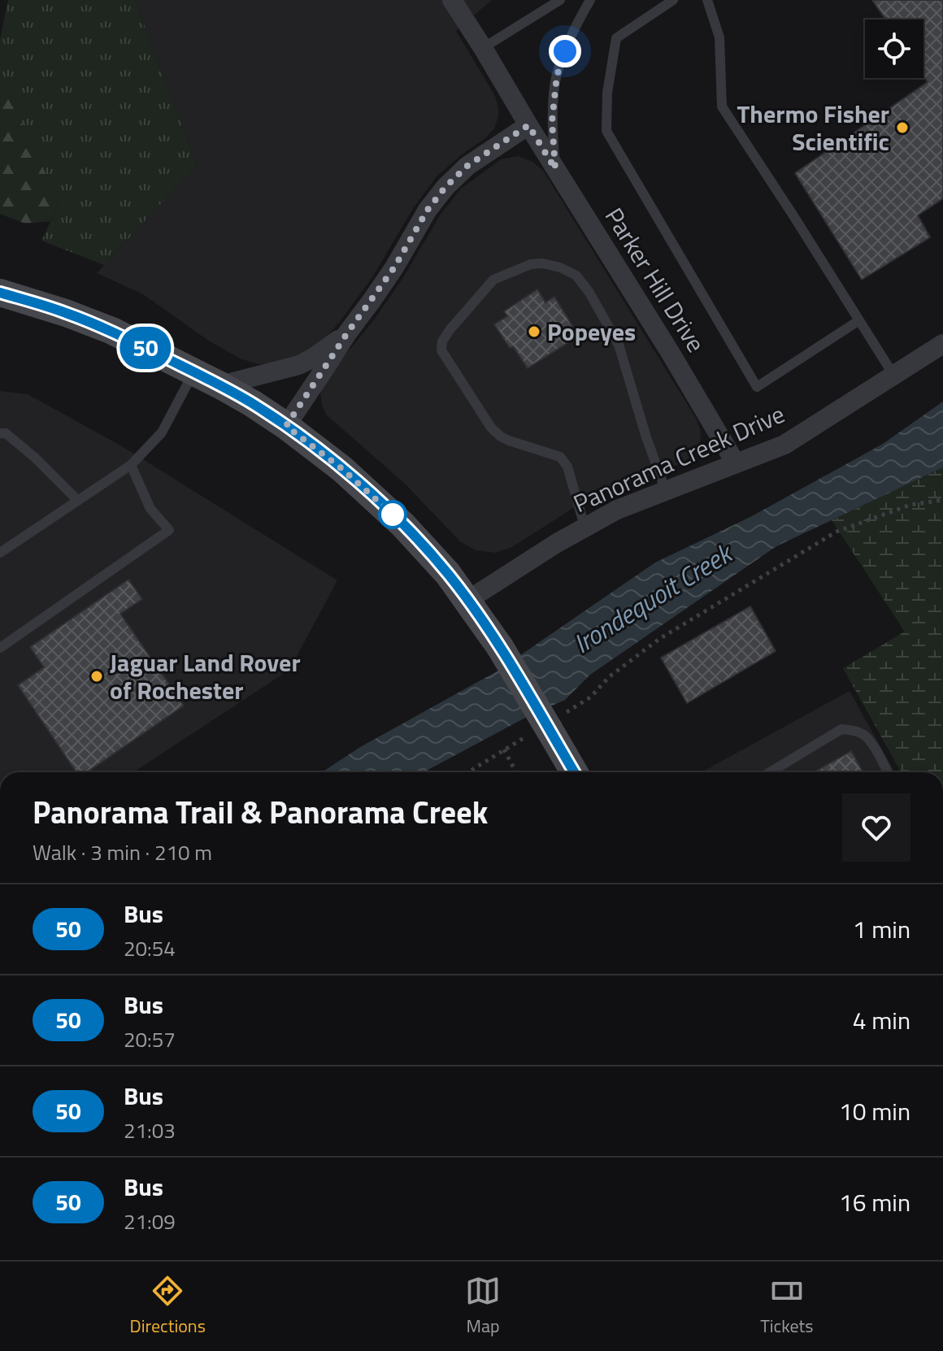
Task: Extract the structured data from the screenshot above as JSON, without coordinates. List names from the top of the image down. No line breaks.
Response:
{"streets":{"street":["Parker Hill Drive","Panorama Creek Drive"]},"crossings":[["Parker Hill Drive","Panorama Creek Drive"]],"water":["Irondequoit Creek"],"places":["Thermo Fisher Scientific","Popeyes","Jaguar Land Rover of Rochester"],"lines":["bus line 50"],"page":{"on_map":"50","heading":["Panorama Trail & Panorama Creek","Walk · 3 min · 210 m"],"list":[{"mark":"50","name":"Bus","note":"20:54","value":"1 min"},{"mark":"50","name":"Bus","note":"20:57","value":"4 min"},{"mark":"50","name":"Bus","note":"21:03","value":"10 min"},{"mark":"50","name":"Bus","note":"21:09","value":"16 min"}],"tabs":["Directions","Map","Tickets"]}}
